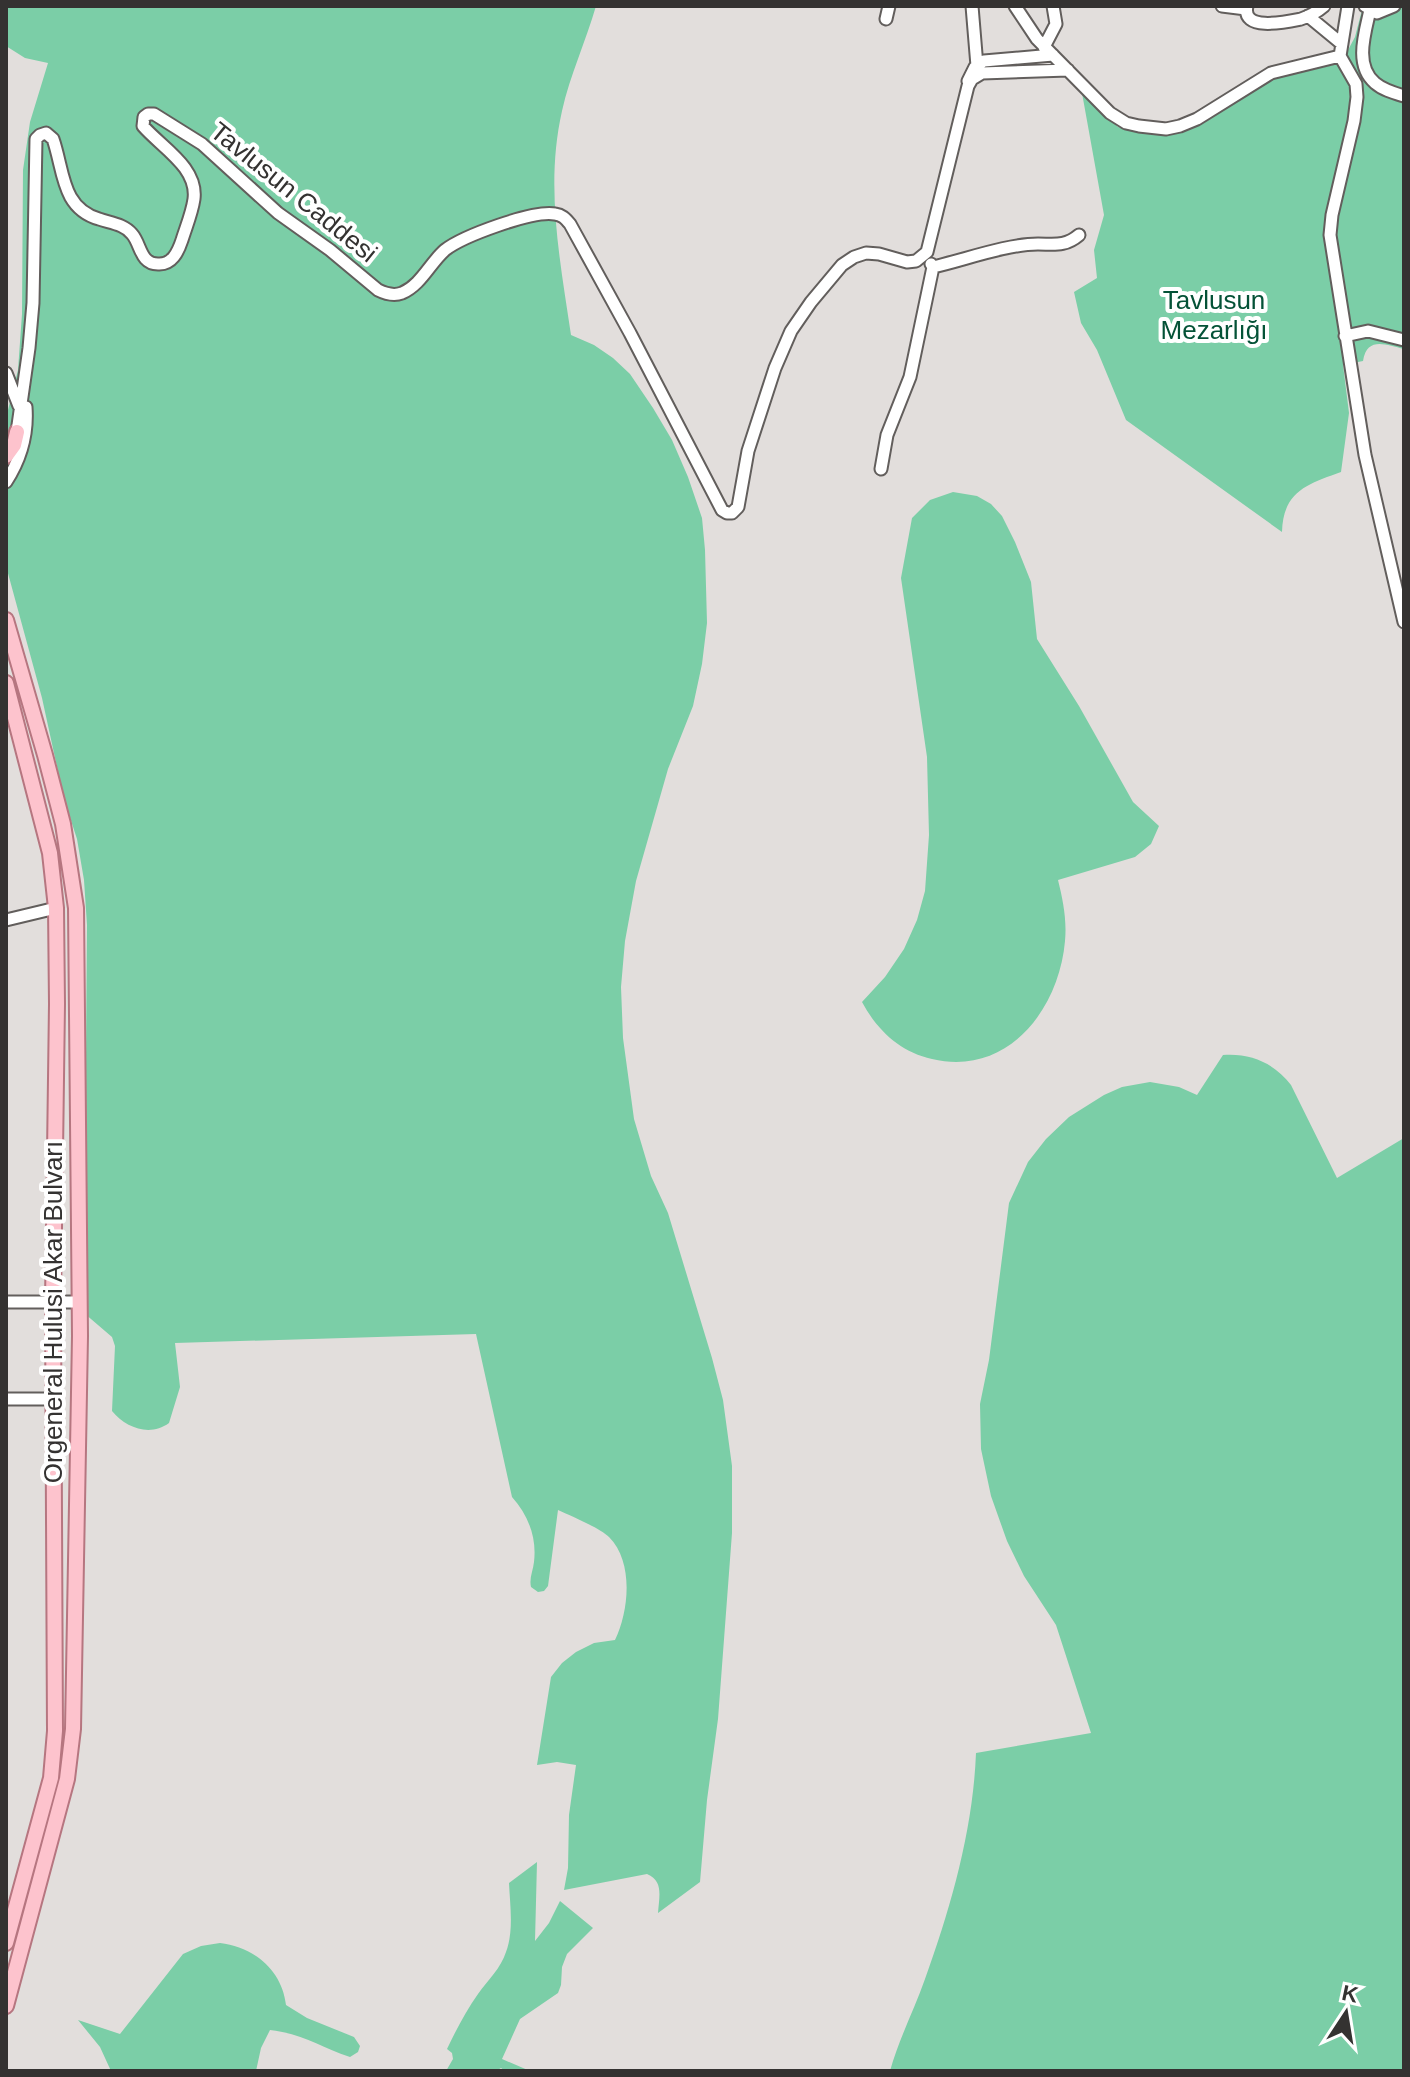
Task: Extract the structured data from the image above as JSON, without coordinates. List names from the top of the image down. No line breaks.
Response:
{"streets":{"main road":["Orgeneral Hulusi Akar Bulvarı"],"street":["Tavlusun Caddesi"]},"parks":["Tavlusun Mezarlığı"],"north":"top"}
